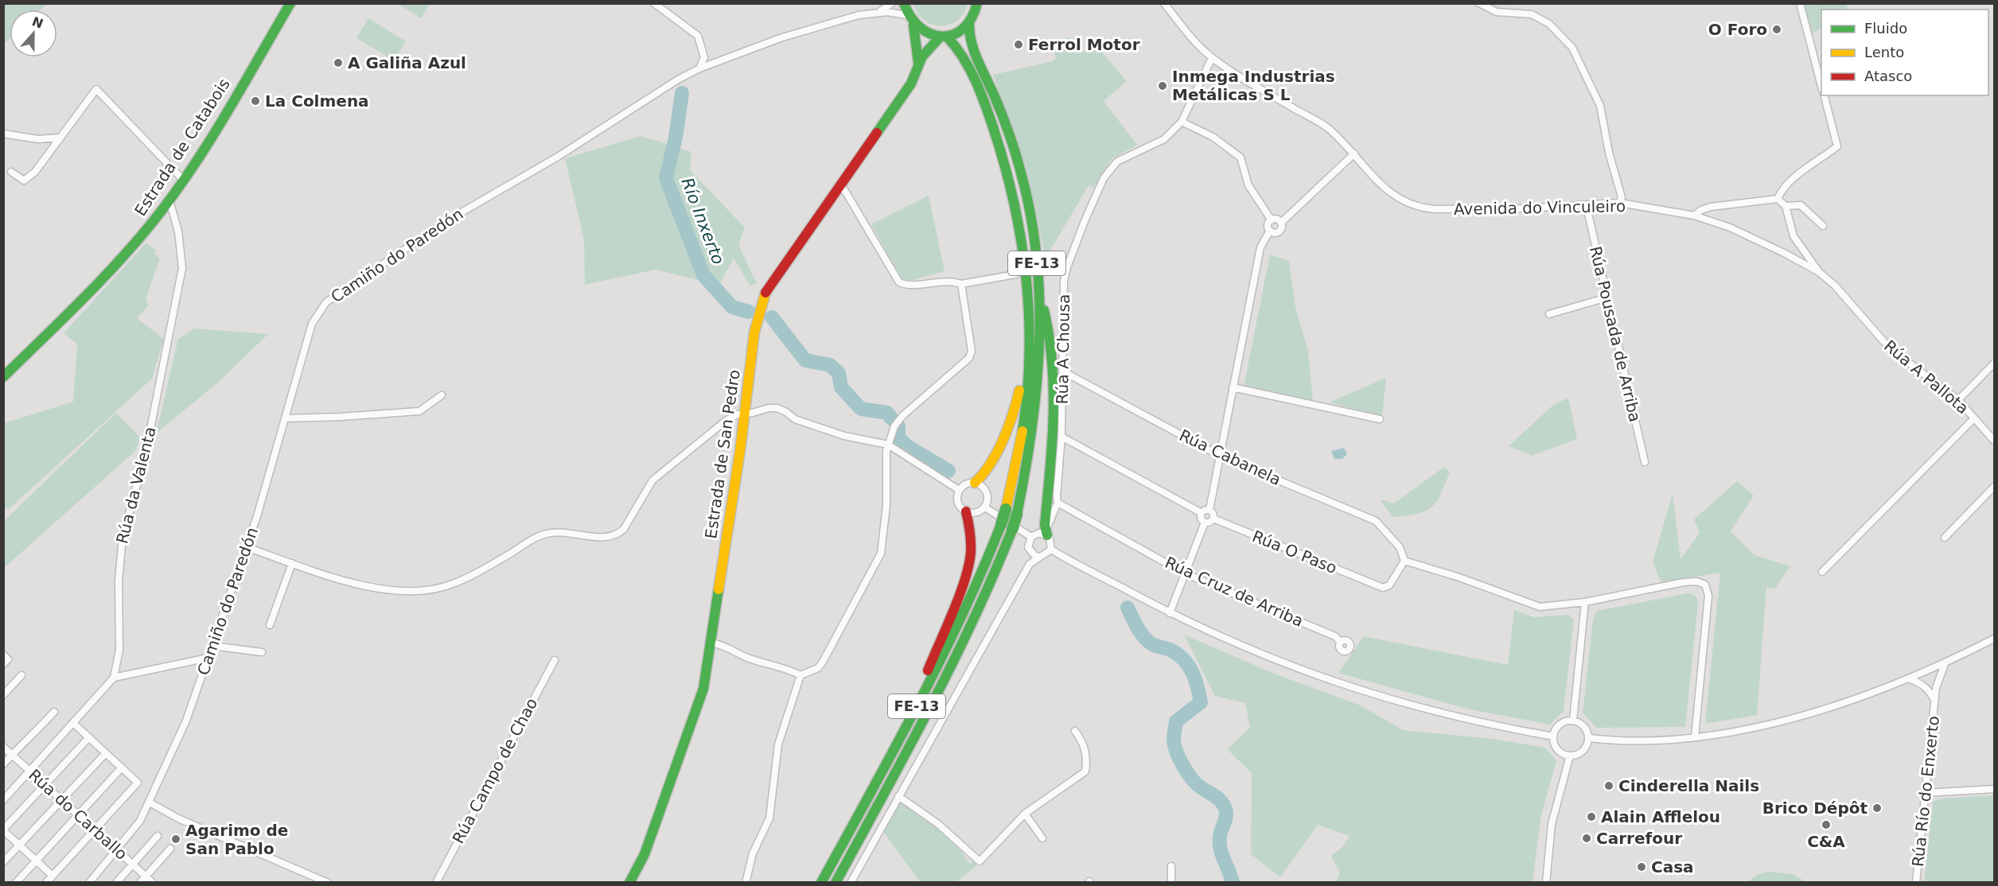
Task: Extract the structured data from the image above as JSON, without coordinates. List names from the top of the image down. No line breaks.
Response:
{"streets":{"main road":["Estrada de Catabois","FE-13","Estrada de San Pedro"],"street":["Avenida do Vinculeiro","Camiño do Paredón","Rúa Pousada de Arriba","Rúa A Chousa","Rúa A Pallota","Rúa Cabanela","Rúa da Valenta","Rúa O Paso","Rúa Cruz de Arriba","Rúa Campo de Chao","Rúa Río do Enxerto","Rúa do Carballo"]},"crossings":[["Estrada de Catabois","Rúa da Valenta"],["Avenida do Vinculeiro","Rúa Pousada de Arriba"],["Avenida do Vinculeiro","Rúa A Chousa"],["Avenida do Vinculeiro","Rúa A Pallota"],["Camiño do Paredón","Rúa do Carballo"],["Rúa A Chousa","Rúa Cabanela"],["Rúa A Chousa","Rúa Cruz de Arriba"],["Rúa Cabanela","Rúa O Paso"]],"water":["Río Inxerto"],"places":["O Foro","Ferrol Motor","A Galiña Azul","Inmega Industrias Metálicas S L","La Colmena","Cinderella Nails","Brico Dépôt","Alain Afflelou","C&A","Carrefour","Agarimo de San Pablo","Casa"],"legend":["Fluido","Lento","Atasco"],"north":"top"}
